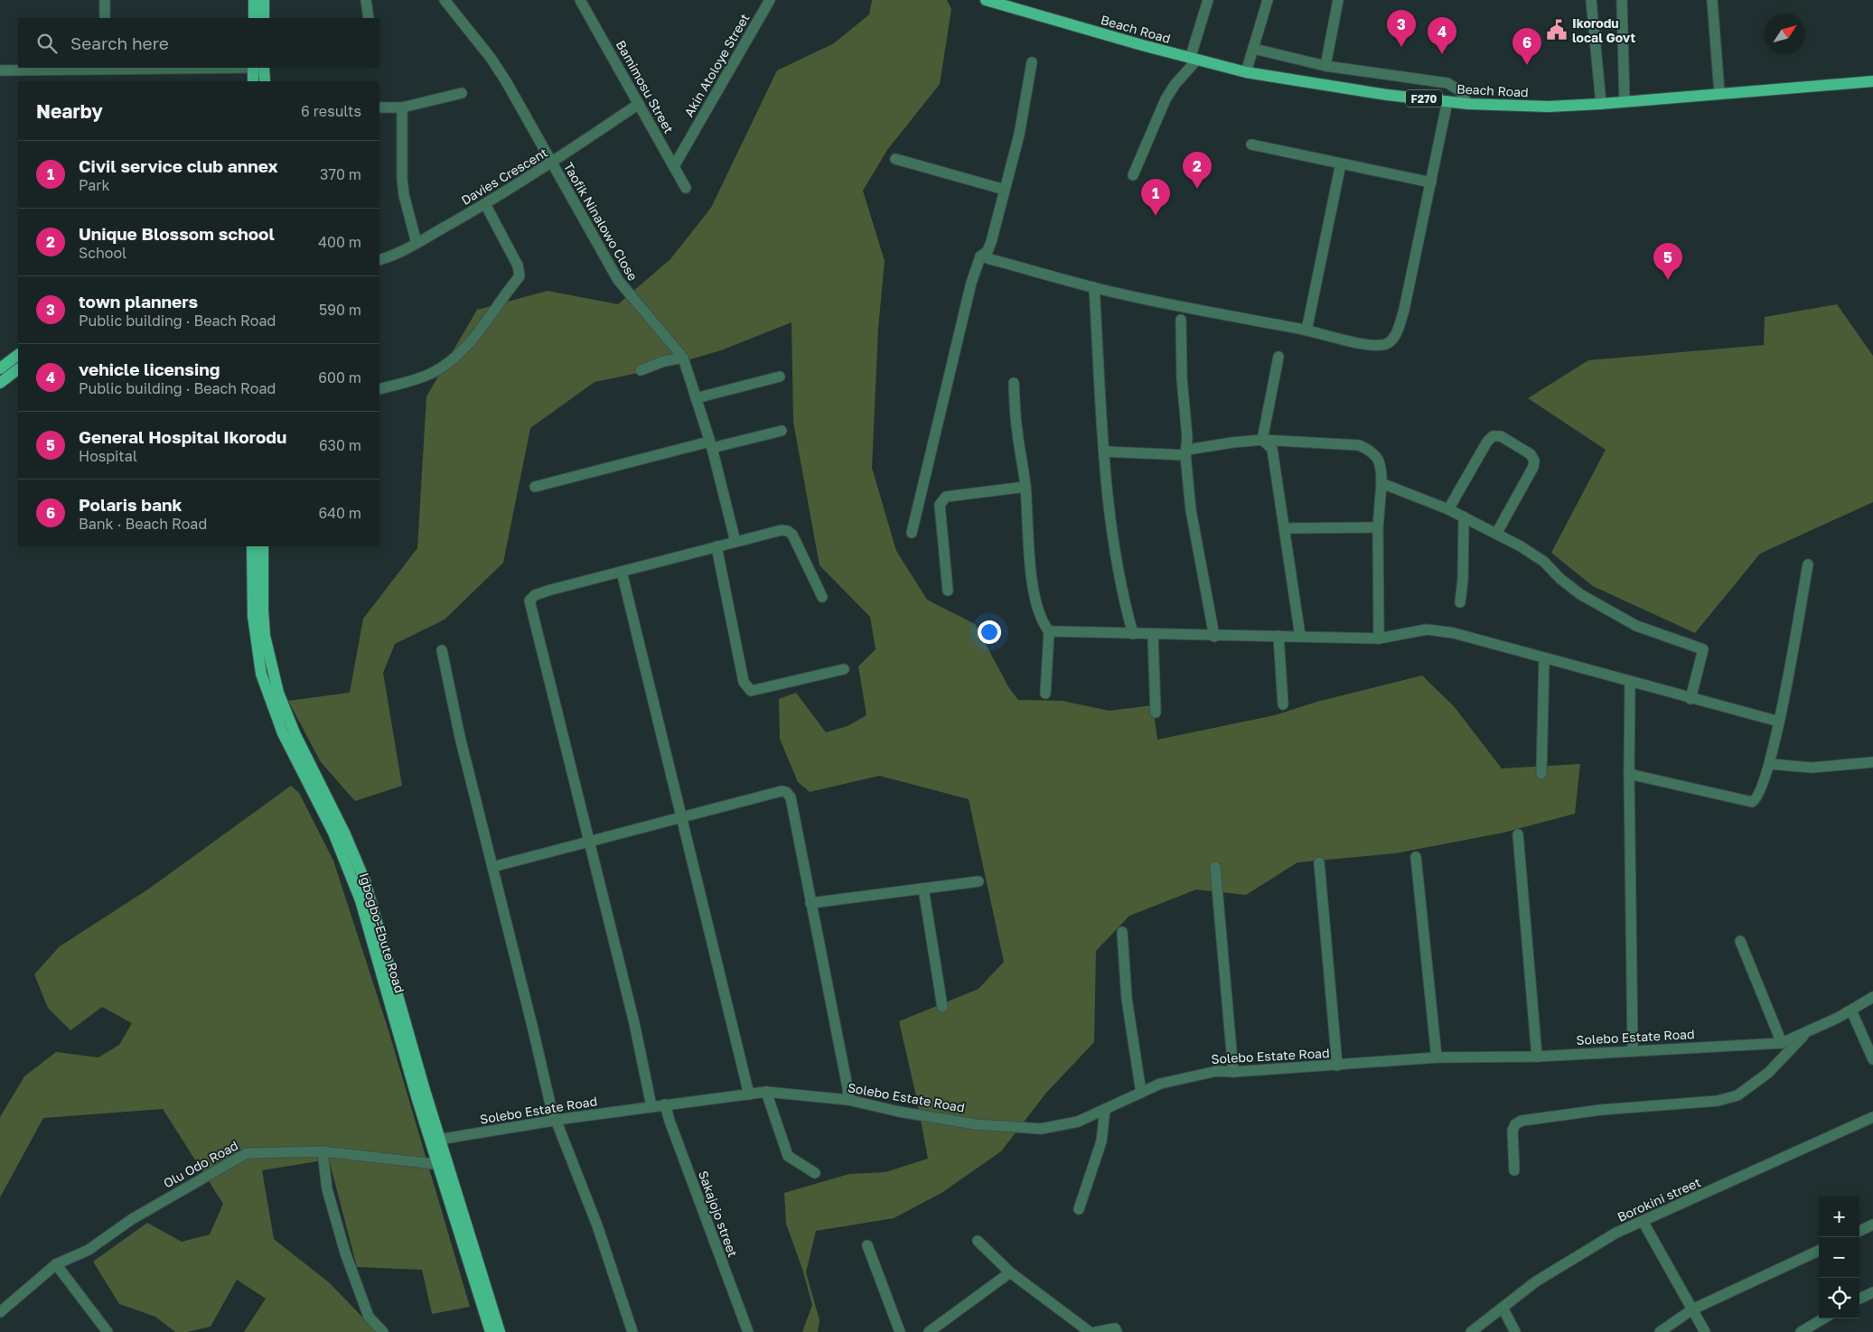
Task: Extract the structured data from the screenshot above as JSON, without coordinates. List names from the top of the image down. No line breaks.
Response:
{"streets":{"main road":["Beach Road","F270","Igbogbo-Ebute Road"],"street":["Akin Atoloye Street","Bamimosu Street","Davies Crescent","Taofik Ninalowo Close","Solebo Estate Road","Olu Odo Road","Borokini street","Sakajojo street"]},"crossings":[["Akin Atoloye Street","Bamimosu Street"],["Bamimosu Street","Davies Crescent"],["Davies Crescent","Taofik Ninalowo Close"],["Igbogbo-Ebute Road","Solebo Estate Road"],["Igbogbo-Ebute Road","Olu Odo Road"],["Solebo Estate Road","Sakajojo street"]],"places":{"public building":["Ikorodu local Govt"]},"north":"top right","page":{"pins":["3","4","6","2","1","5"],"search":"Search here","heading":["Nearby","6 results"],"list":[{"mark":"1","name":"Civil service club annex","note":"Park","value":"370 m"},{"mark":"2","name":"Unique Blossom school","note":"School","value":"400 m"},{"mark":"3","name":"town planners","note":"Public building · Beach Road","value":"590 m"},{"mark":"4","name":"vehicle licensing","note":"Public building · Beach Road","value":"600 m"},{"mark":"5","name":"General Hospital Ikorodu","note":"Hospital","value":"630 m"},{"mark":"6","name":"Polaris bank","note":"Bank · Beach Road","value":"640 m"}],"map_buttons":["+","−"]}}
